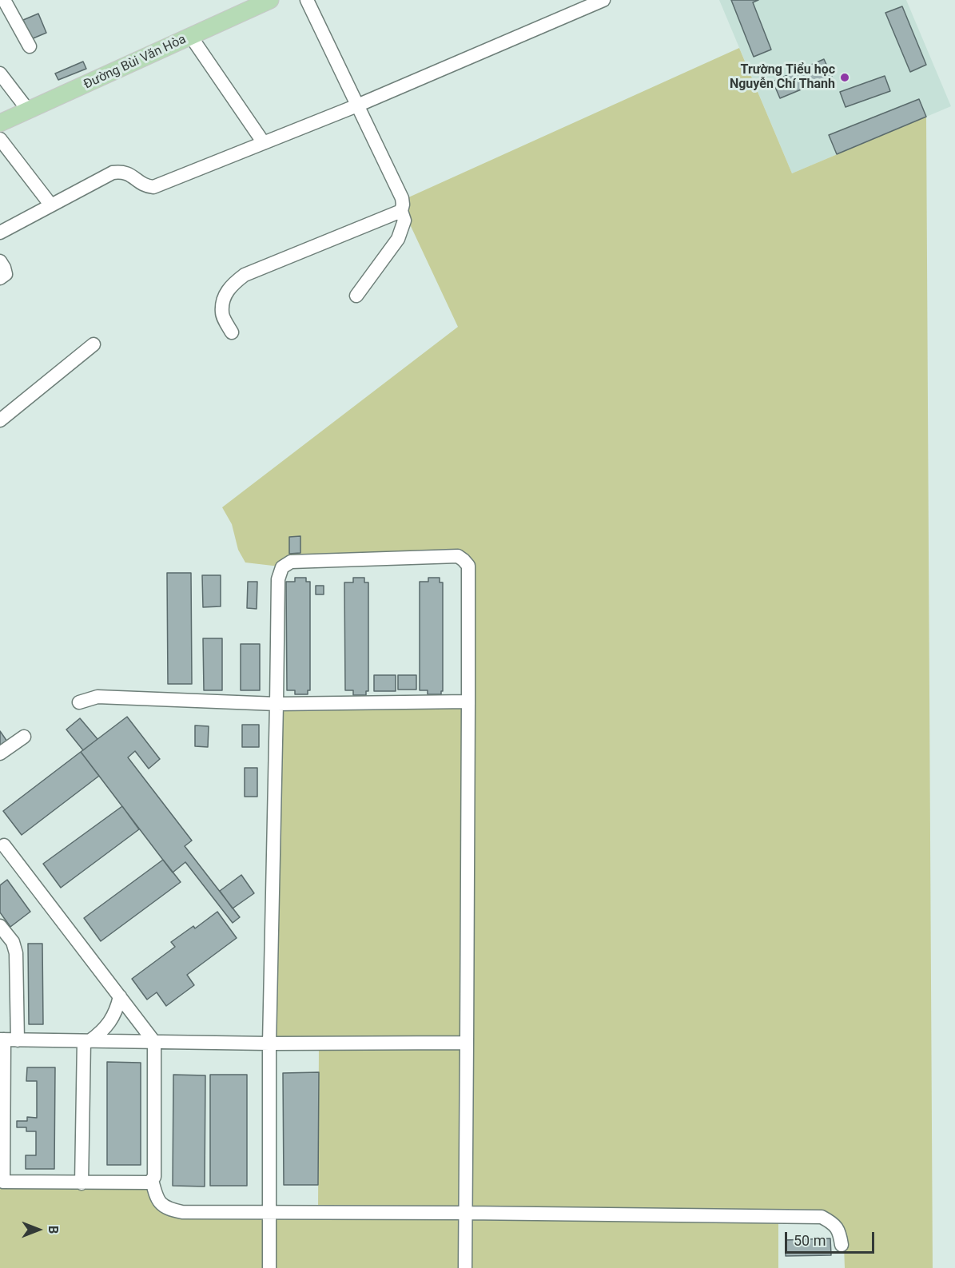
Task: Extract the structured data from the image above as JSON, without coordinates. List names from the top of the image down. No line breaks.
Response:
{"streets":{"main road":["Đường Bùi Văn Hòa"]},"places":["Trường Tiểu học Nguyễn Chí Thanh"],"scale_bar":"50 m","north":"right"}
